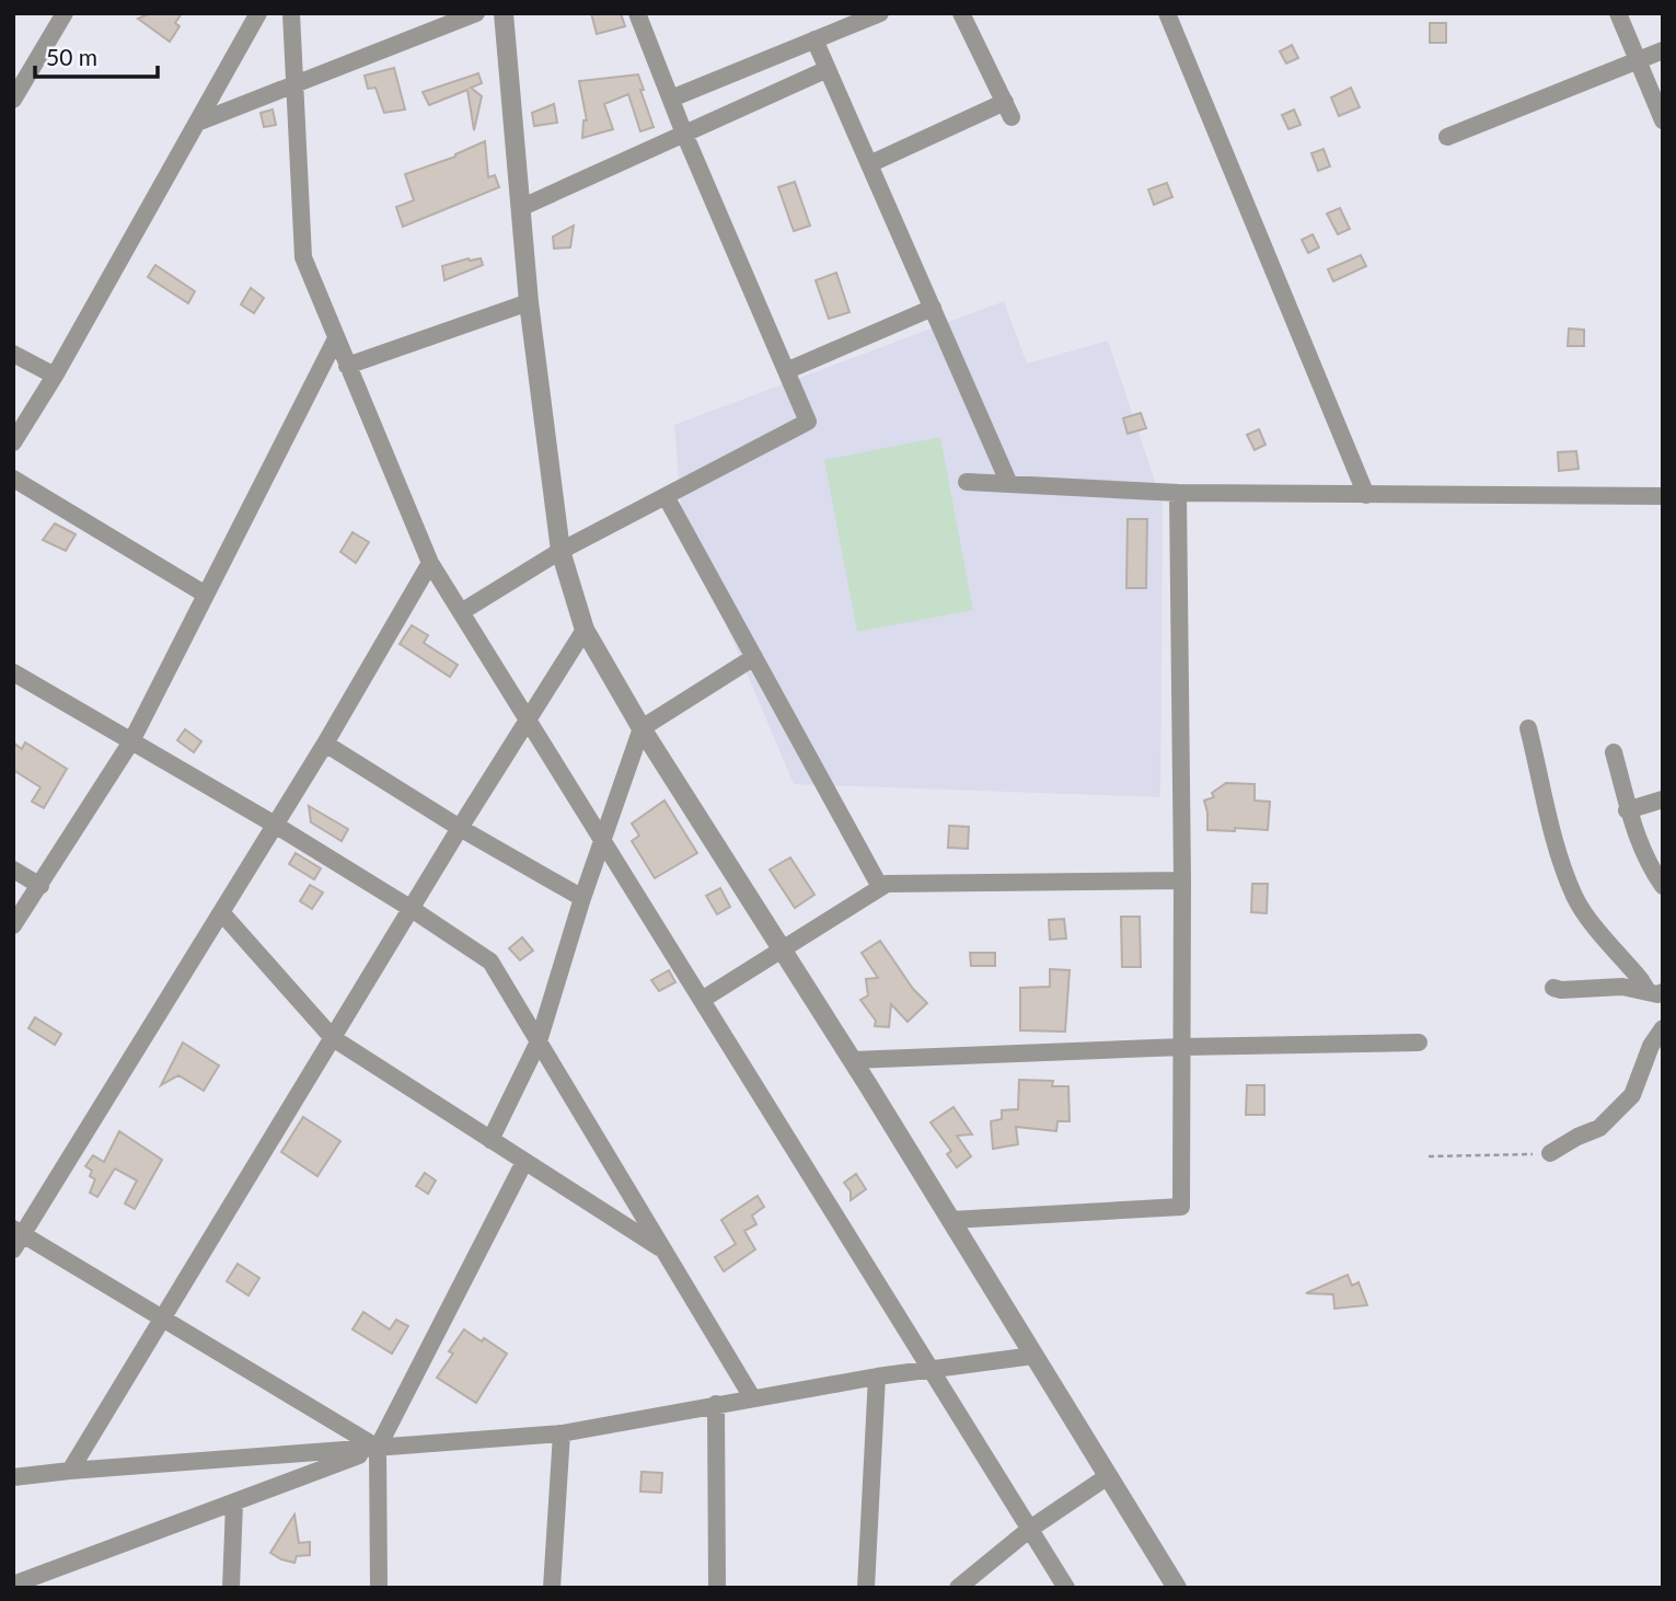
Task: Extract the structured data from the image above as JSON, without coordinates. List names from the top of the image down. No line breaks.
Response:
{"scale_bar":"50 m"}
